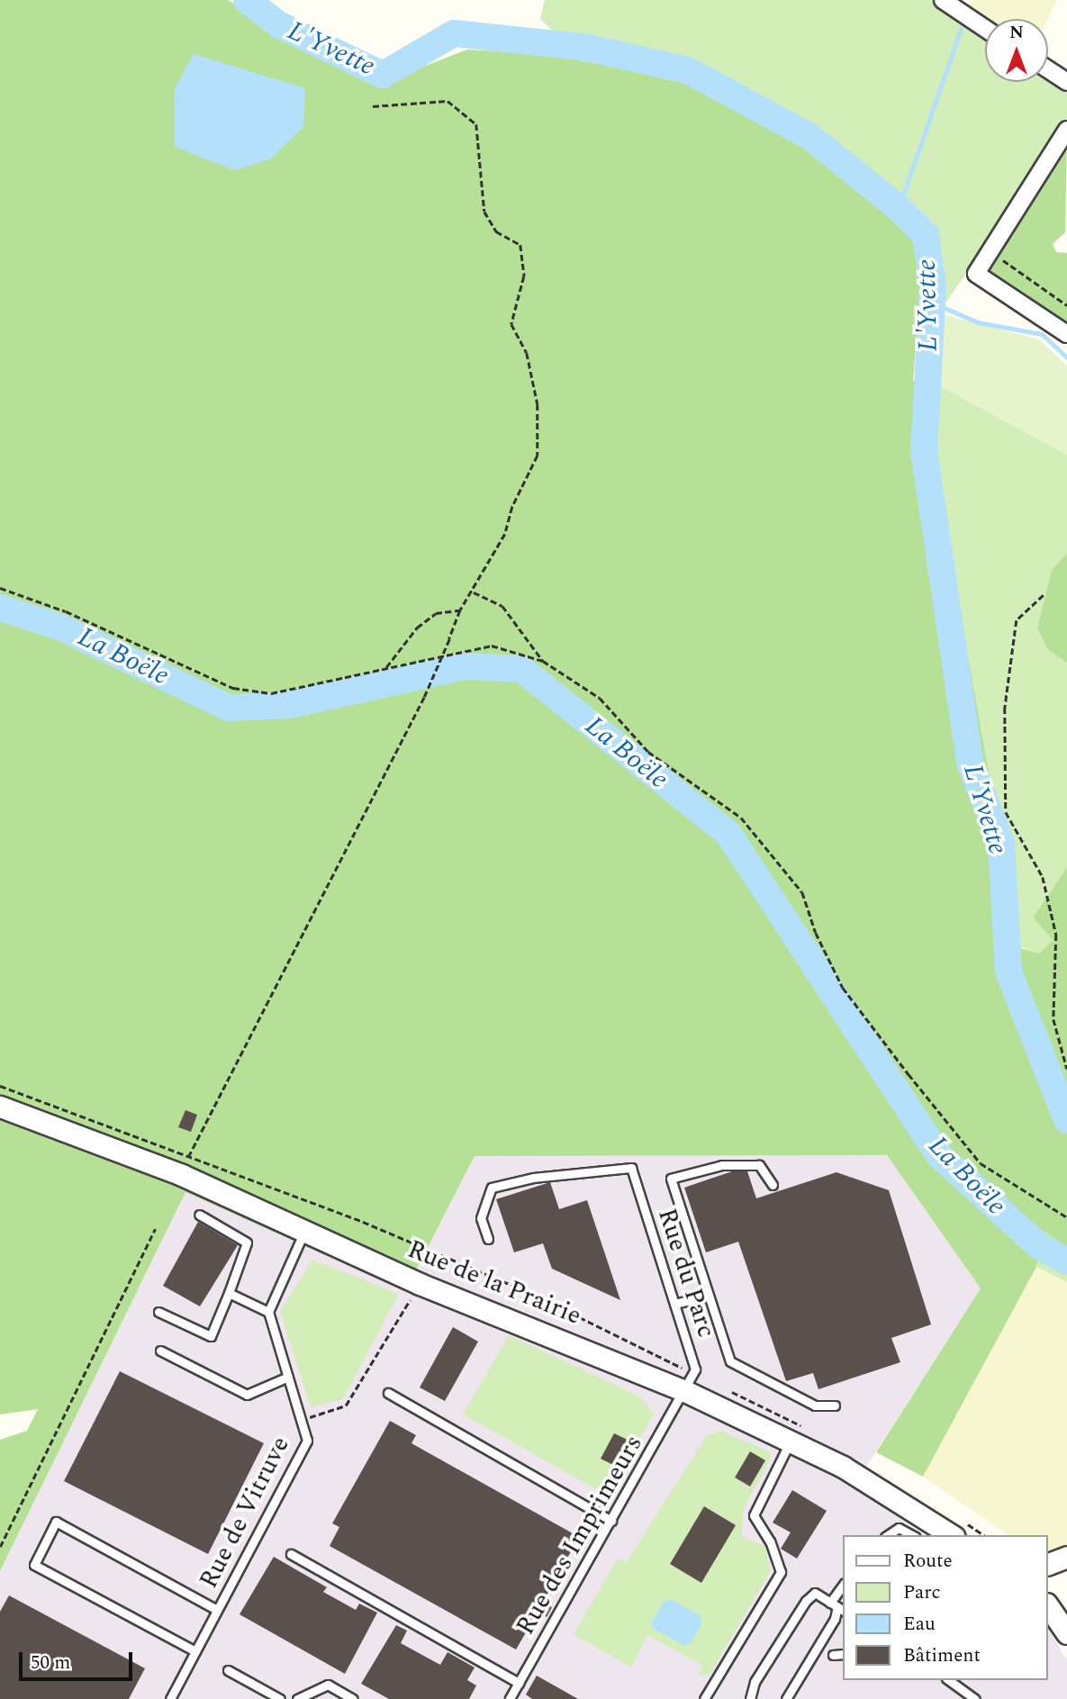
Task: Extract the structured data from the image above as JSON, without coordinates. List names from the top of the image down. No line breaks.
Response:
{"streets":{"street":["Rue de la Prairie"],"lane":["Rue du Parc","Rue de Vitruve","Rue des Imprimeurs"]},"crossings":[["Rue du Parc","Rue de la Prairie"],["Rue du Parc","Rue des Imprimeurs"],["Rue de la Prairie","Rue des Imprimeurs"]],"water":["L'Yvette","La Boële"],"legend":["Route","Parc","Eau","Bâtiment"],"scale_bar":"50 m","north":"top"}
